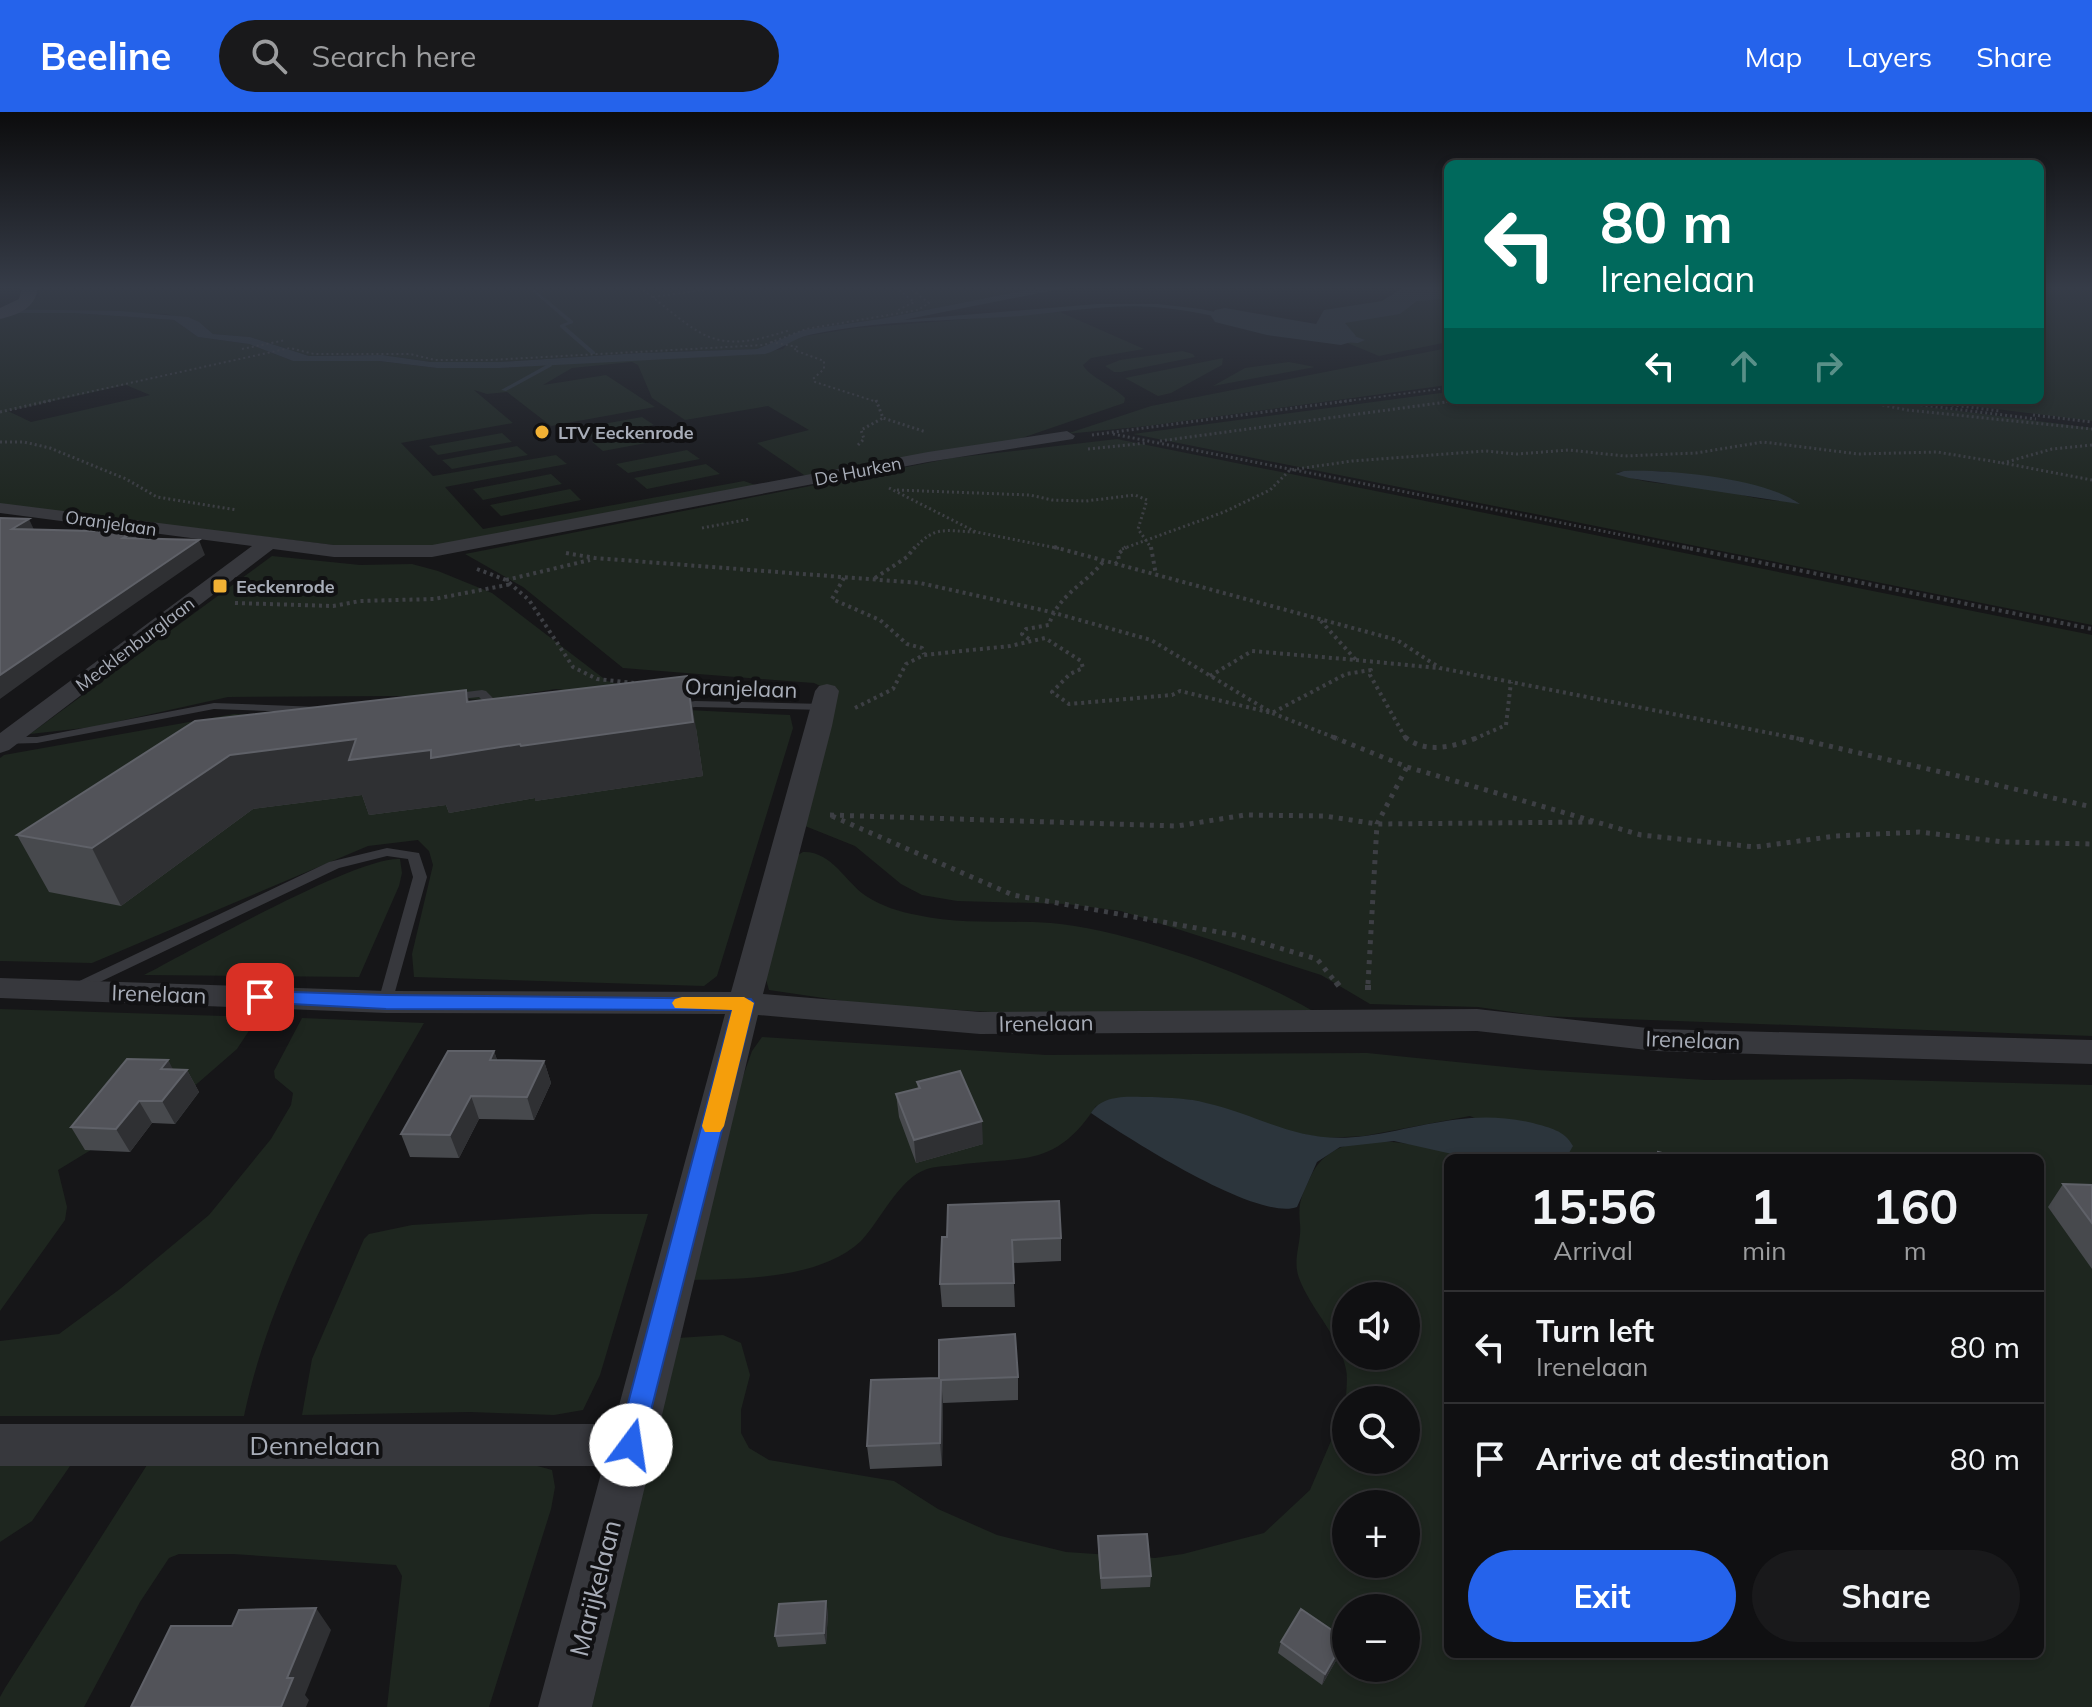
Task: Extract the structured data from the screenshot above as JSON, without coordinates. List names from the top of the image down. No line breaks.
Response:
{"streets":{"street":["De Hurken","Oranjelaan","Mecklenburglaan","Irenelaan","Dennelaan","Marijkelaan"]},"crossings":[["De Hurken","Oranjelaan"],["De Hurken","Mecklenburglaan"],["Oranjelaan","Mecklenburglaan"],["Oranjelaan","Irenelaan"],["Oranjelaan","Marijkelaan"],["Irenelaan","Marijkelaan"],["Dennelaan","Marijkelaan"]],"places":{"other":["LTV Eeckenrode"],"transit":["Eeckenrode"]},"page":{"header":"Beeline","search":"Search here","nav":["Map","Layers","Share"],"turn":["80 m","Irenelaan"],"eta":["15:56","Arrival","1","min","160","m"],"map_buttons":["+","−"],"list":[{"name":"Turn left","note":"Irenelaan","value":"80 m"},{"name":"Arrive at destination","value":"80 m"}],"buttons":["Exit","Share"]}}
